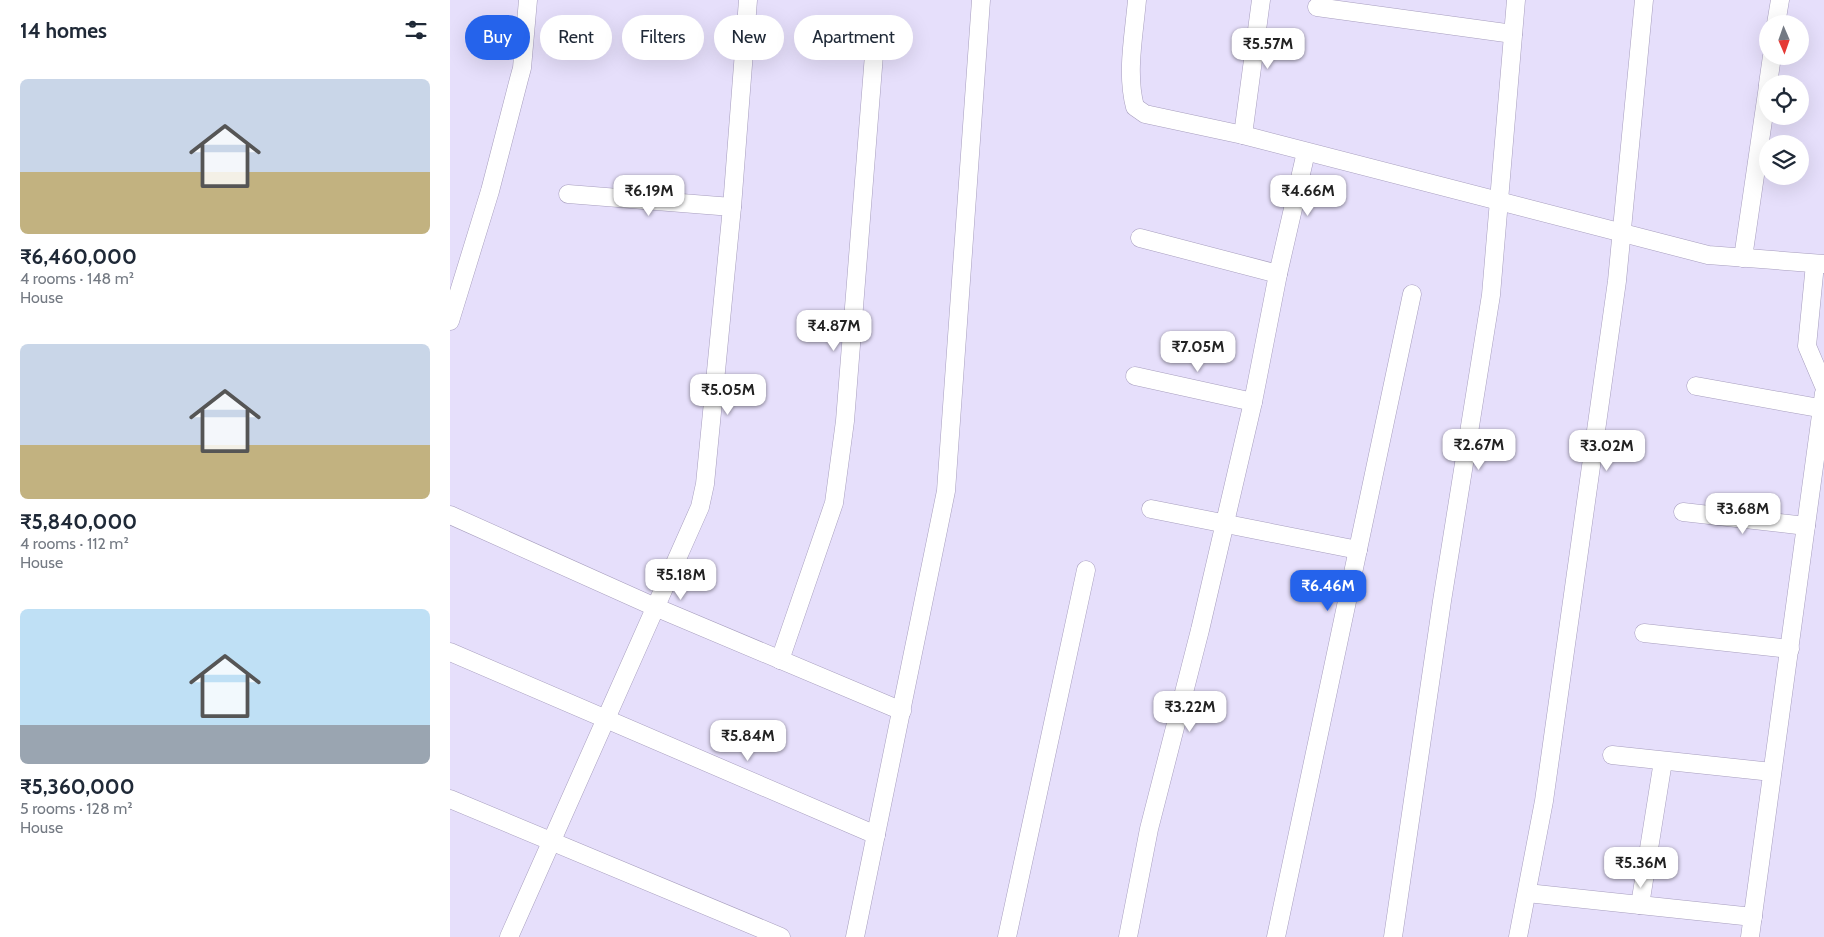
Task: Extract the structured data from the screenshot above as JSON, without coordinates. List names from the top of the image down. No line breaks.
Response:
{"north":"bottom","page":{"heading":"14 homes","chip":["Buy","Rent","Filters","New","Apartment"],"price":["₹5.57M","₹6.19M","₹4.66M","₹4.87M","₹7.05M","₹5.05M","₹2.67M","₹3.02M","₹3.68M","₹5.18M","₹6.46M","₹3.22M","₹5.84M","₹5.36M"],"list":[{"name":"₹6,460,000","note":"4 rooms · 148 m² · House"},{"name":"₹5,840,000","note":"4 rooms · 112 m² · House"},{"name":"₹5,360,000","note":"5 rooms · 128 m² · House"}]}}
